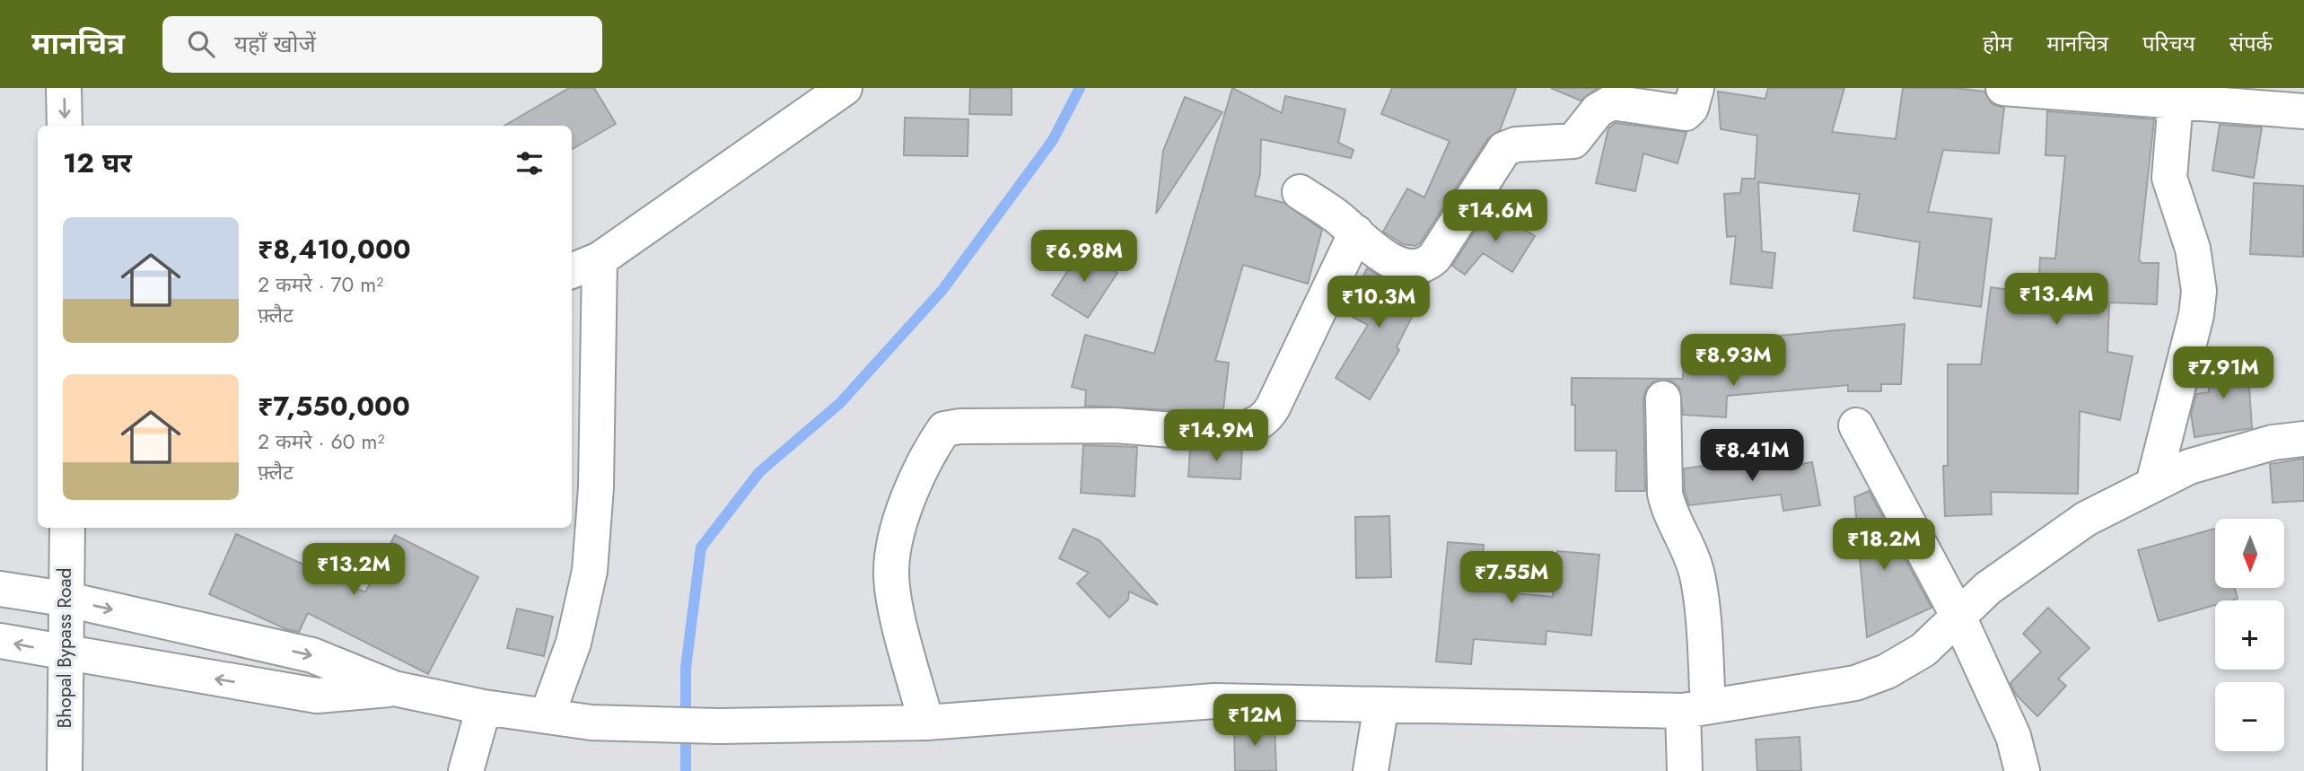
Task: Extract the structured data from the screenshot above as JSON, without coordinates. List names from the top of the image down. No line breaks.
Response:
{"streets":{"main road":["Bhopal Bypass Road"]},"north":"bottom","page":{"header":"मानचित्र","search":"यहाँ खोजें","nav":["होम","मानचित्र","परिचय","संपर्क"],"heading":"12 घर","price":["₹14.6M","₹6.98M","₹13.4M","₹10.3M","₹8.93M","₹7.91M","₹14.9M","₹8.41M","₹18.2M","₹13.2M","₹7.55M","₹12M"],"list":[{"name":"₹8,410,000","note":"2 कमरे · 70 m² · फ़्लैट"},{"name":"₹7,550,000","note":"2 कमरे · 60 m² · फ़्लैट"}],"map_buttons":["+","−"]}}
